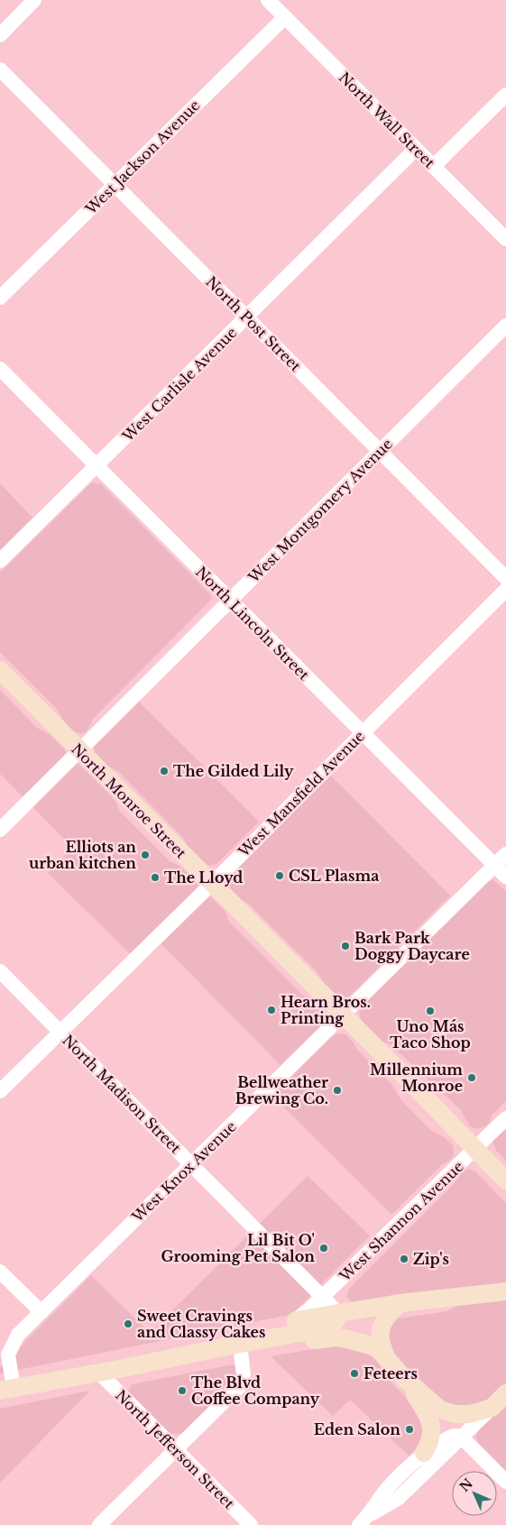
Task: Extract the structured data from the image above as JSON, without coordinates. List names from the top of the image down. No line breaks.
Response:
{"streets":{"main road":["North Monroe Street"],"street":["North Wall Street","West Jackson Avenue","North Post Street","West Carlisle Avenue","West Montgomery Avenue","North Lincoln Street","West Mansfield Avenue","North Madison Street","West Knox Avenue","West Shannon Avenue","North Jefferson Street"]},"crossings":[["North Wall Street","West Jackson Avenue"],["North Wall Street","West Carlisle Avenue"],["West Jackson Avenue","North Post Street"],["North Post Street","West Carlisle Avenue"],["North Post Street","West Montgomery Avenue"],["West Carlisle Avenue","North Lincoln Street"],["West Montgomery Avenue","North Lincoln Street"],["West Montgomery Avenue","North Monroe Street"],["North Lincoln Street","West Mansfield Avenue"],["North Lincoln Street","West Knox Avenue"],["West Mansfield Avenue","North Monroe Street"],["West Mansfield Avenue","North Madison Street"],["North Monroe Street","West Knox Avenue"],["North Monroe Street","West Shannon Avenue"],["North Madison Street","West Knox Avenue"],["North Madison Street","West Shannon Avenue"]],"places":["The Gilded Lily","Elliots an urban kitchen","CSL Plasma","The Lloyd","Bark Park Doggy Daycare","Hearn Bros. Printing","Uno Más Taco Shop","Millennium Monroe","Bellweather Brewing Co.","Lil Bit O' Grooming Pet Salon","Zip's","Sweet Cravings and Classy Cakes","Feteers","The Blvd Coffee Company","Eden Salon"],"north":"top left"}
